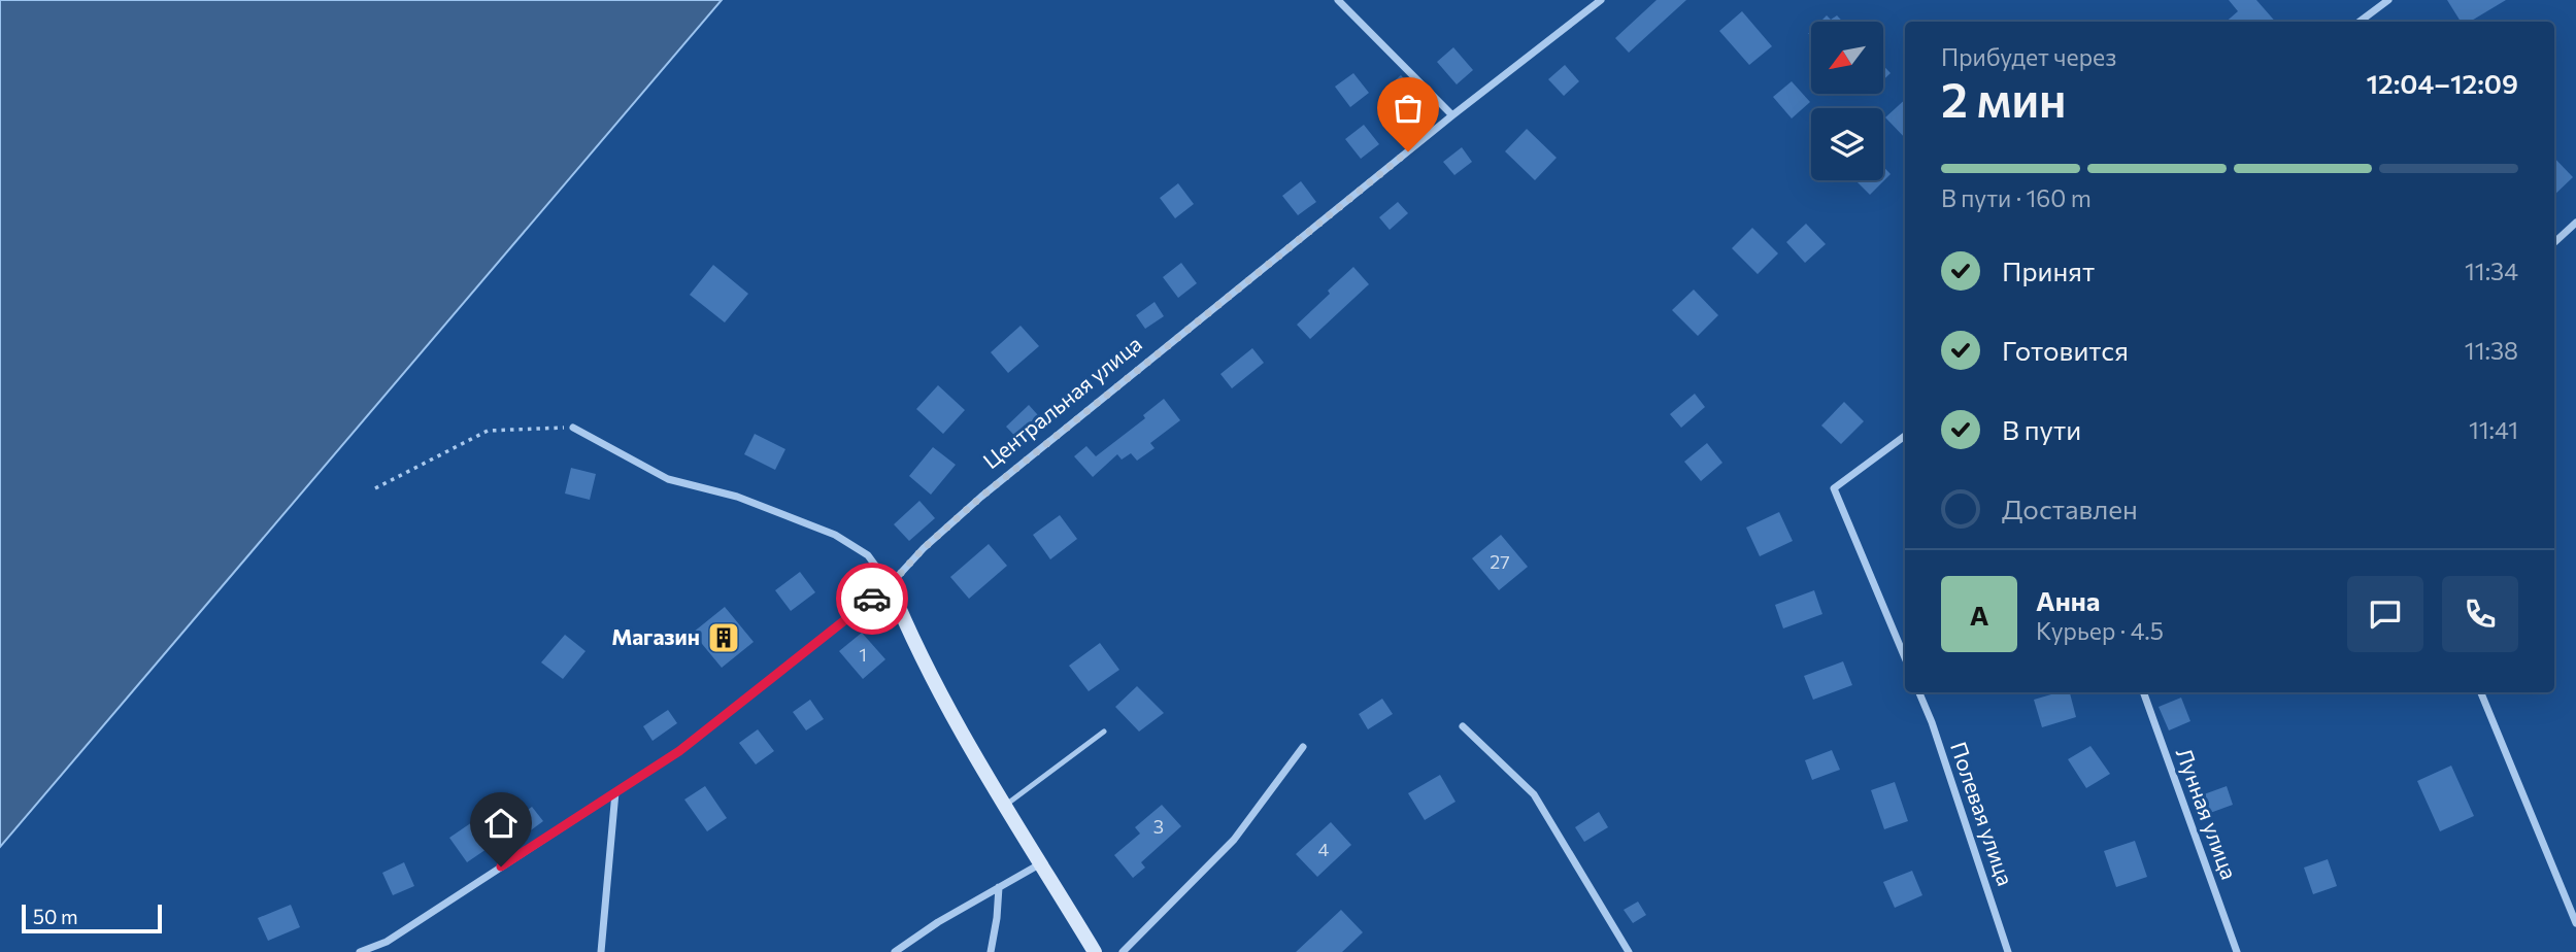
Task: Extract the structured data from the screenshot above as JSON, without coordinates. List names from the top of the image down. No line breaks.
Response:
{"streets":{"street":["Центральная улица","Полевая улица","Лунная улица"]},"places":{"building":["Магазин"]},"house_numbers":["27","1","3","4"],"scale_bar":"50 m","north":"bottom left","page":{"heading":["2 мин","Прибудет через","12:04–12:09"],"panel":["Анна","Курьер · 4.5"],"bar":"В пути · 160 m","list":[["Принят","11:34"],["Готовится","11:38"],["В пути","11:41"],"Доставлен"],"round":"А","scale":"50 m"}}
